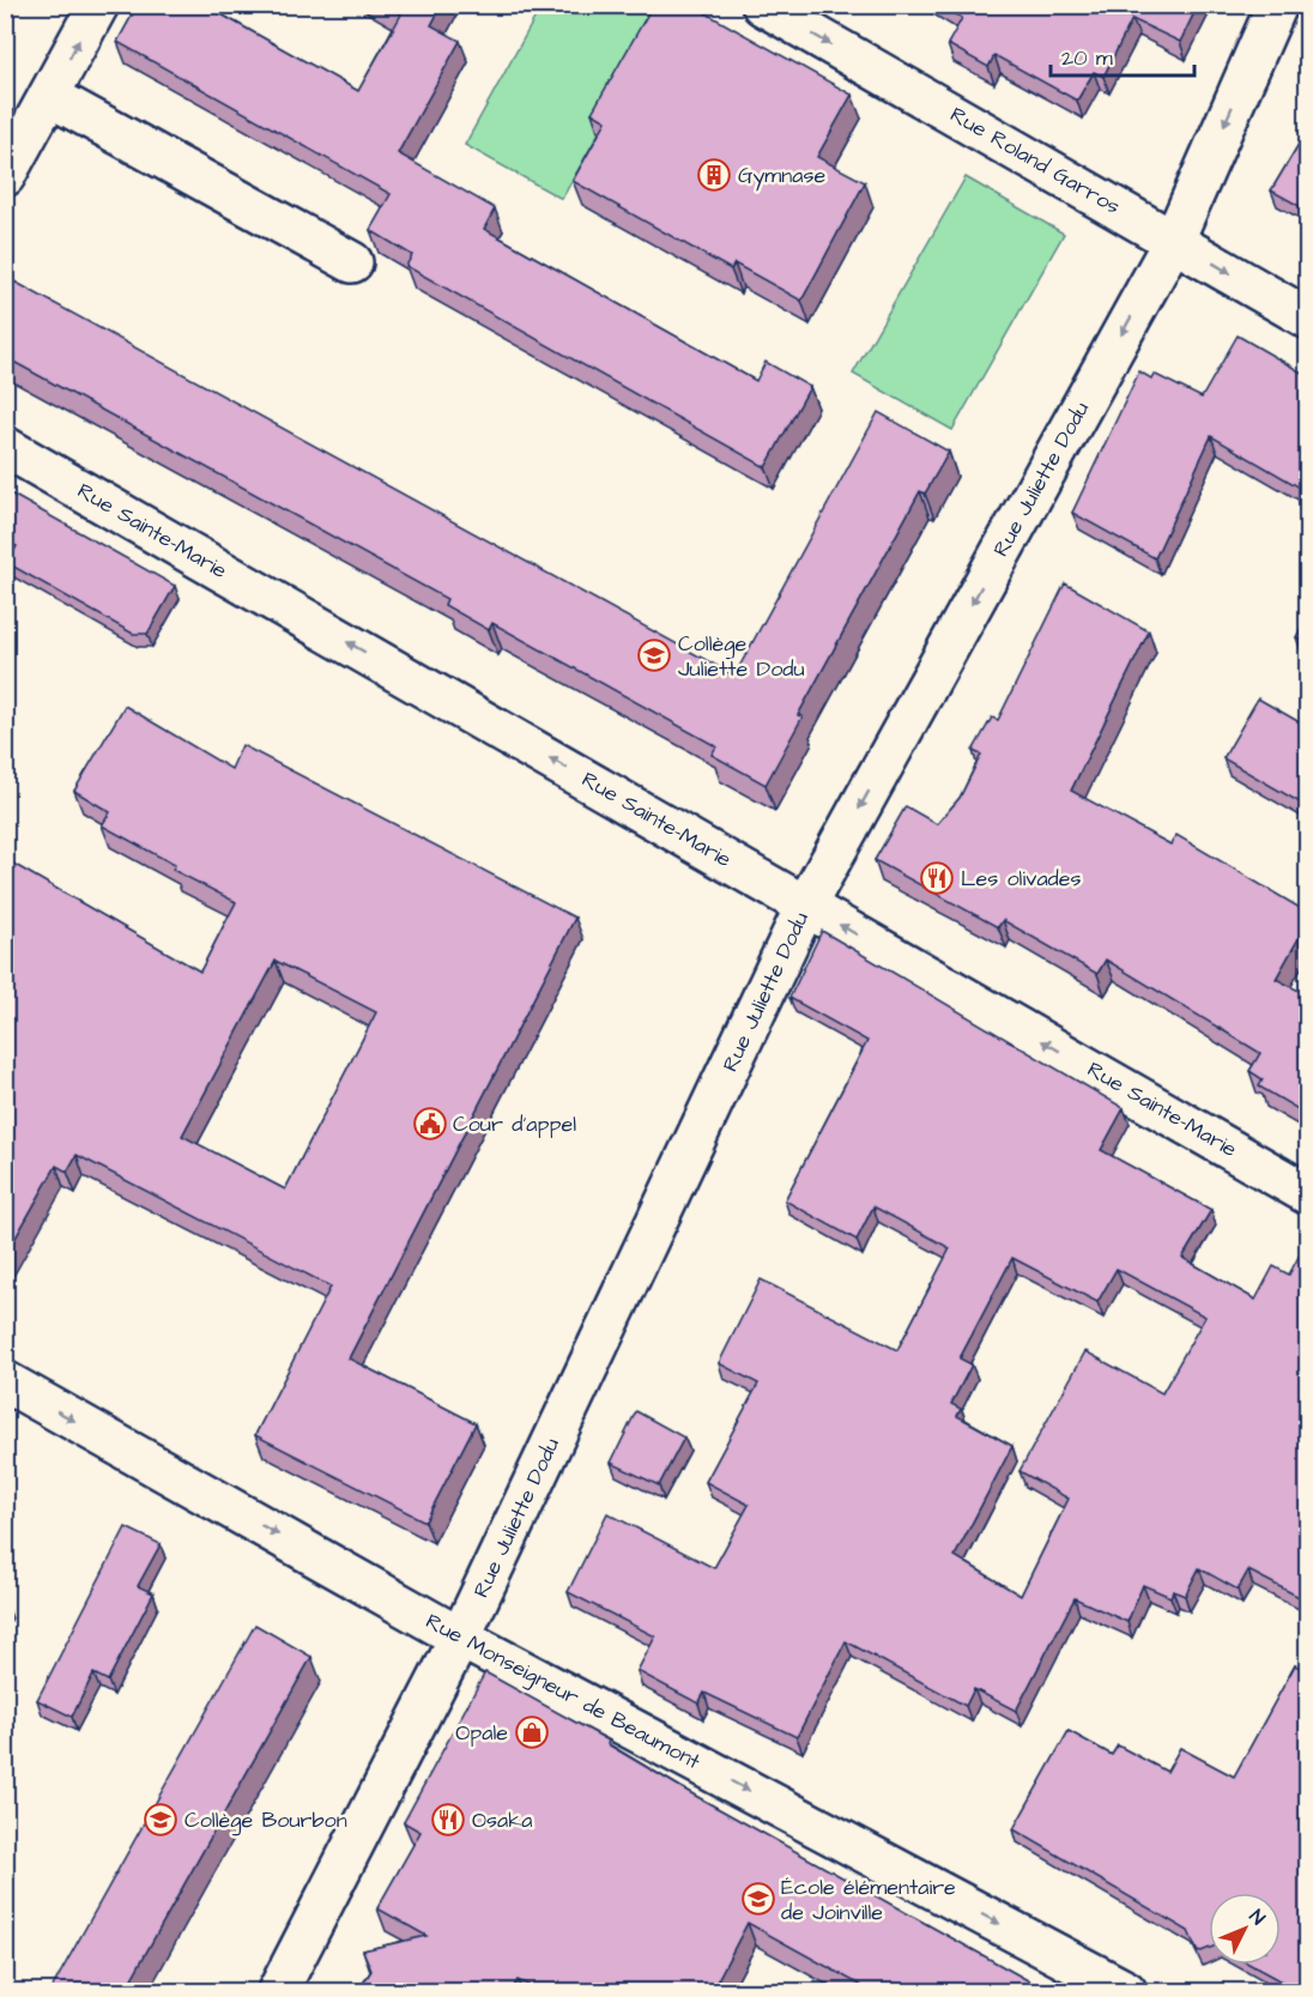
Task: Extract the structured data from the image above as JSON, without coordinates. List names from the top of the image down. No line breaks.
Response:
{"streets":{"street":["Rue Roland Garros","Rue Juliette Dodu","Rue Sainte-Marie","Rue Monseigneur de Beaumont"]},"crossings":[["Rue Roland Garros","Rue Juliette Dodu"],["Rue Juliette Dodu","Rue Sainte-Marie"],["Rue Juliette Dodu","Rue Monseigneur de Beaumont"]],"one_way":["Rue Roland Garros","Rue Juliette Dodu","Rue Sainte-Marie","Rue Monseigneur de Beaumont"],"places":{"building":["Gymnase"],"school or university":["Collège Juliette Dodu","Collège Bourbon","École élémentaire de Joinville"],"restaurant":["Les olivades","Osaka"],"public building":["Cour d'appel"],"shop":["Opale"]},"scale_bar":"20 m","north":"top right"}
